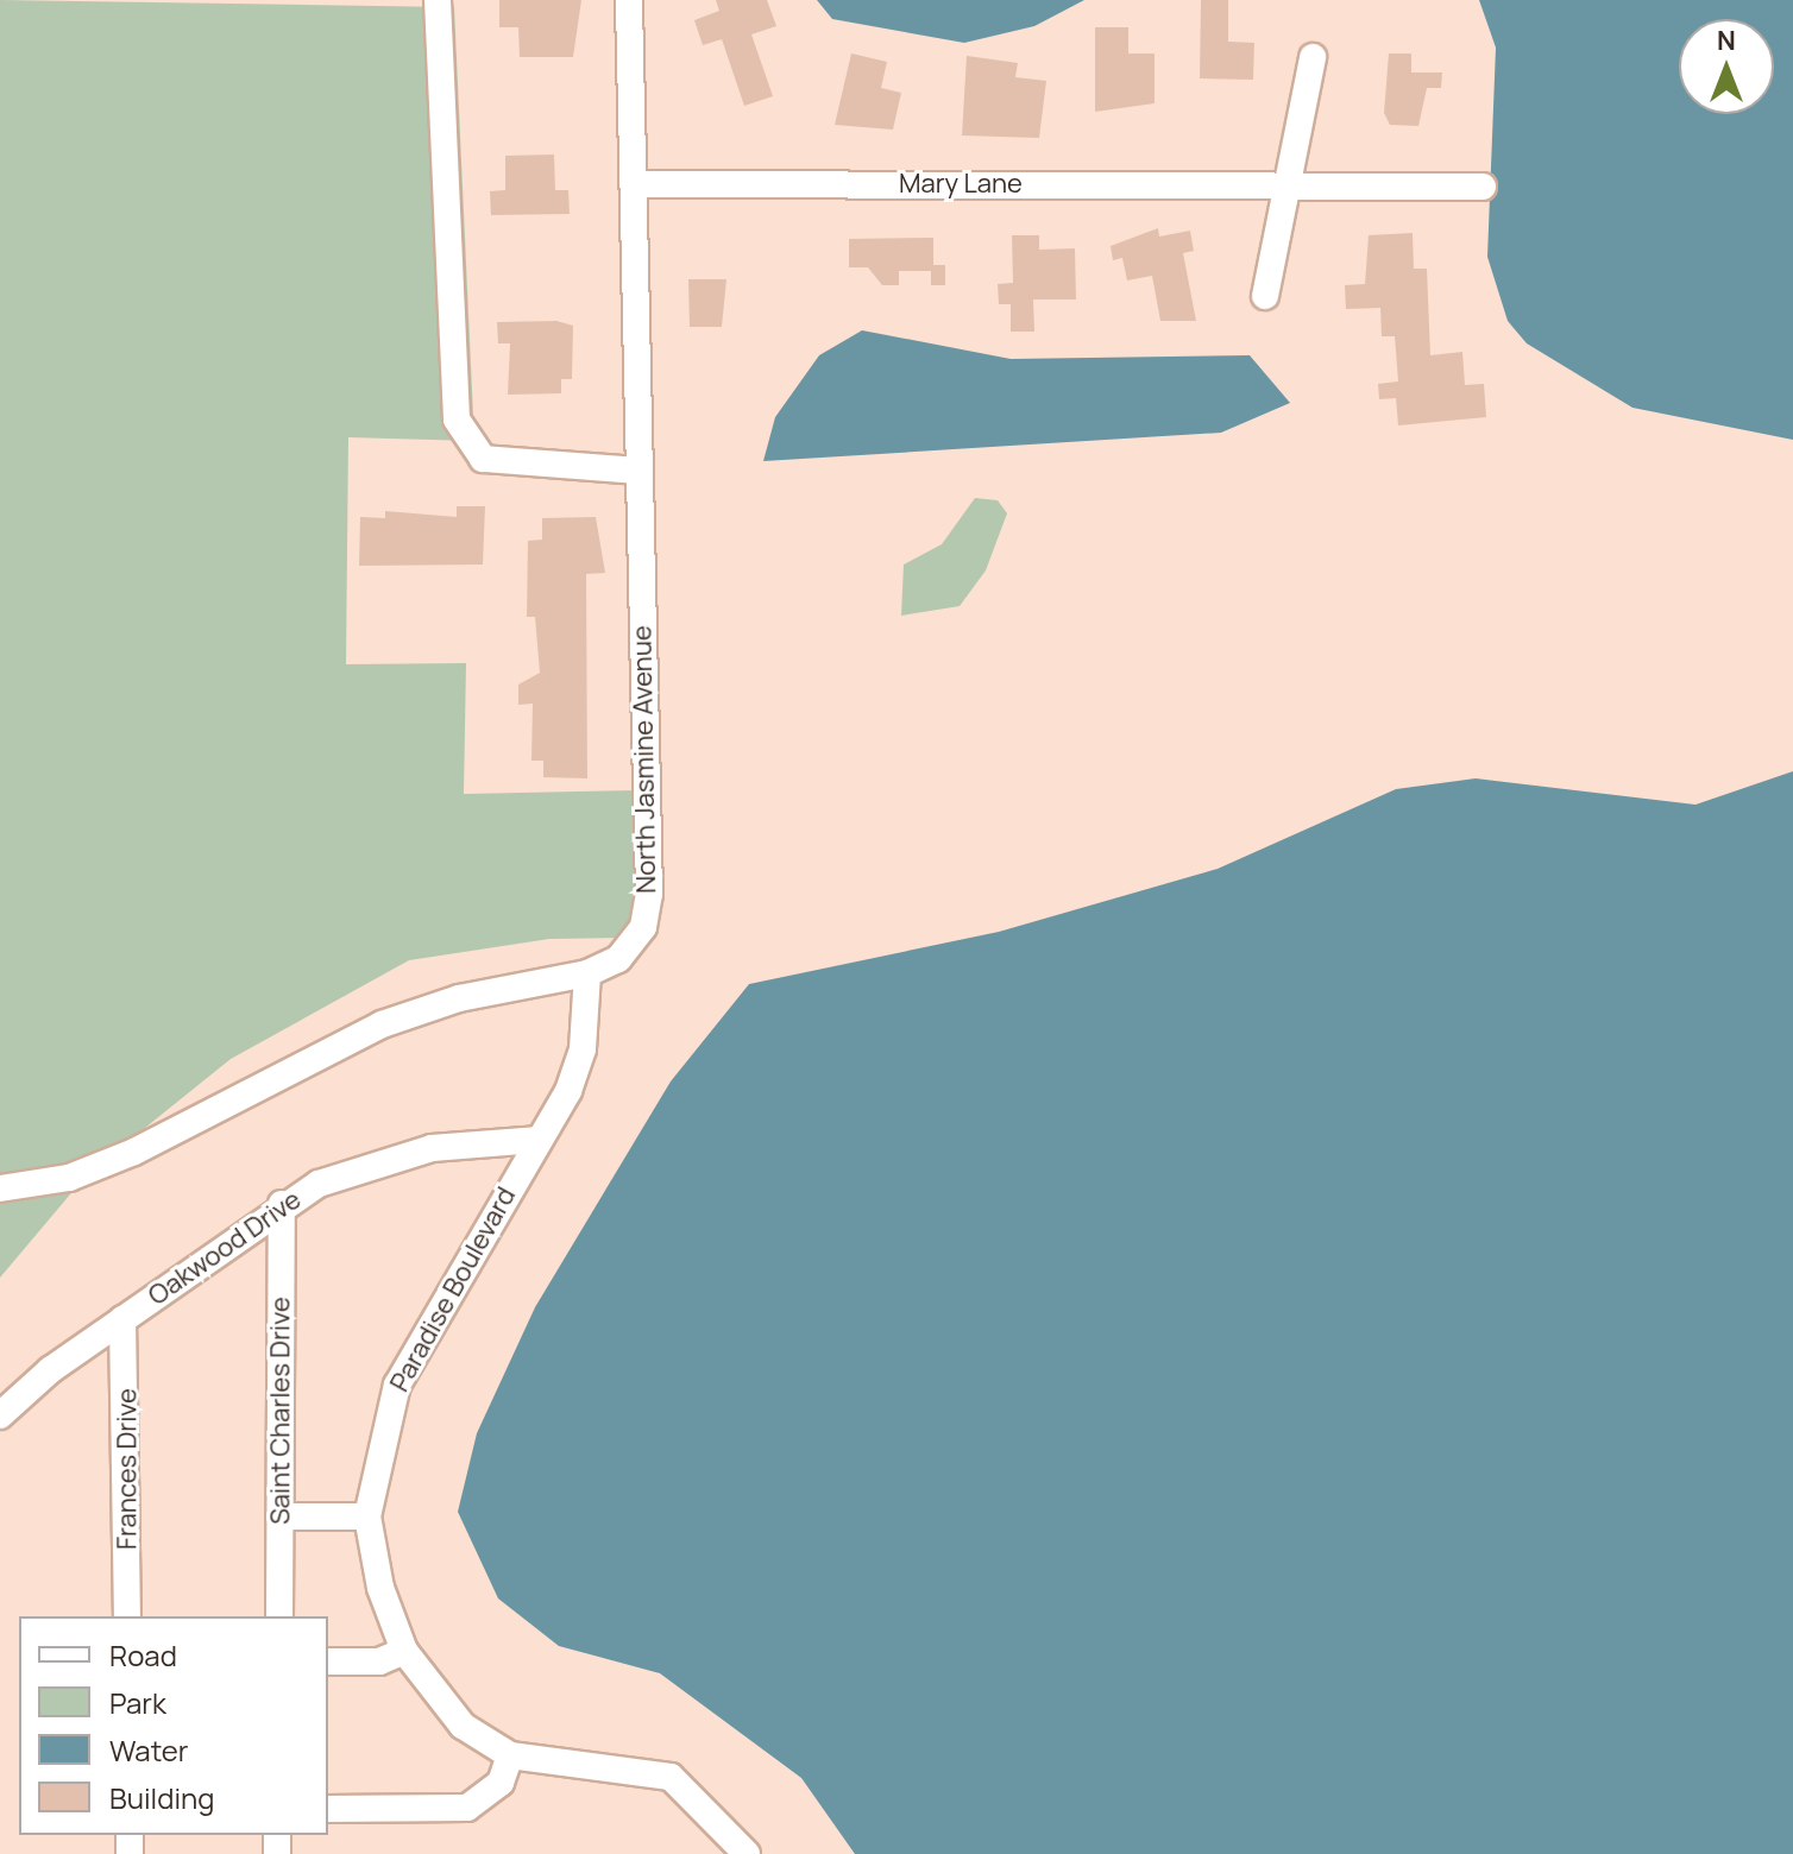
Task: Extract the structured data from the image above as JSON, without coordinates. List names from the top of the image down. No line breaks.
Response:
{"streets":{"street":["Mary Lane","North Jasmine Avenue","Oakwood Drive","Paradise Boulevard","Saint Charles Drive","Frances Drive"]},"crossings":[["Mary Lane","North Jasmine Avenue"],["North Jasmine Avenue","Paradise Boulevard"],["Oakwood Drive","Paradise Boulevard"],["Oakwood Drive","Saint Charles Drive"],["Oakwood Drive","Frances Drive"]],"legend":["Road","Park","Water","Building"],"north":"top"}
